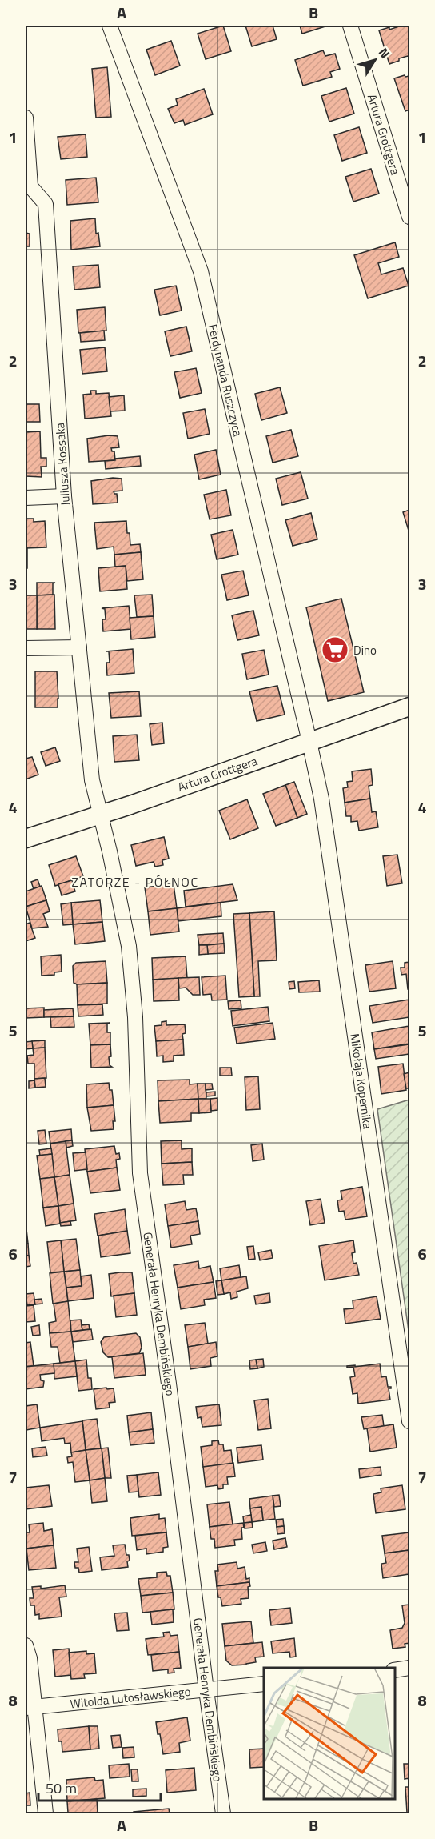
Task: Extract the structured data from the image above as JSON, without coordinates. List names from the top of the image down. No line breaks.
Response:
{"streets":{"street":["Artura Grottgera","Ferdynanda Ruszczyca","Juliusza Kossaka","Mikołaja Kopernika","Generała Henryka Dembińskiego","Witolda Lutosławskiego"]},"crossings":[["Artura Grottgera","Ferdynanda Ruszczyca"],["Artura Grottgera","Juliusza Kossaka"],["Artura Grottgera","Mikołaja Kopernika"],["Artura Grottgera","Generała Henryka Dembińskiego"],["Ferdynanda Ruszczyca","Mikołaja Kopernika"],["Juliusza Kossaka","Generała Henryka Dembińskiego"],["Generała Henryka Dembińskiego","Witolda Lutosławskiego"]],"districts":["ZATORZE - PÓŁNOC"],"places":{"supermarket":["Dino"]},"scale_bar":"50 m","north":"top right","grid":{"columns":["A","B"],"rows":["1","2","3","4","5","6","7","8"]}}
